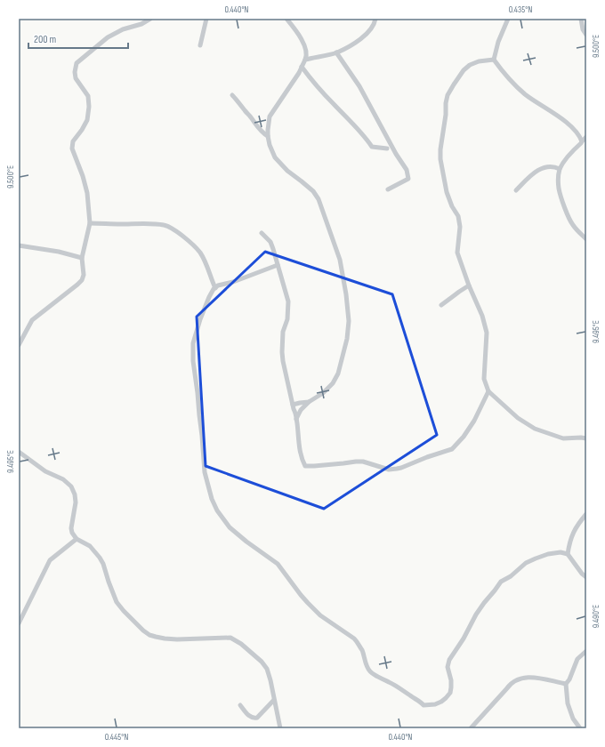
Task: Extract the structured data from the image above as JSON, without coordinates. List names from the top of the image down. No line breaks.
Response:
{"scale_bar":"200 m","coordinates":["0.440°N","0.435°N","9.500°E","9.495°E","9.490°E","0.445°N"]}
